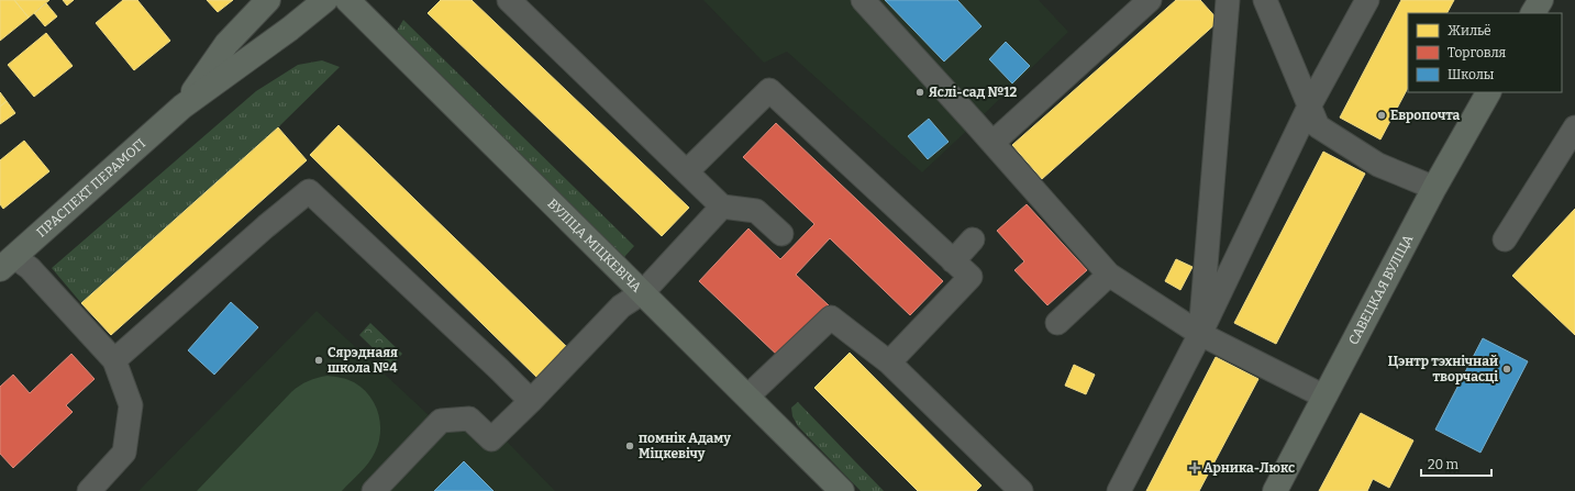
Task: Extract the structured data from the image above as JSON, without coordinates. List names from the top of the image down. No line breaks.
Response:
{"streets":{"main road":["ПРАСПЕКТ ПЕРАМОГІ","ВУЛІЦА МІЦКЕВІЧА","САВЕЦКАЯ ВУЛІЦА"]},"places":{"other":["Яслі-сад №12","Европочта","Сярэднаяя школа №4","Цэнтр тэхнічнай творчасці","помнік Адаму Міцкевічу"],"health":["Арника-Люкс"]},"legend":["Жильё","Торговля","Школы"],"scale_bar":"20 m"}
